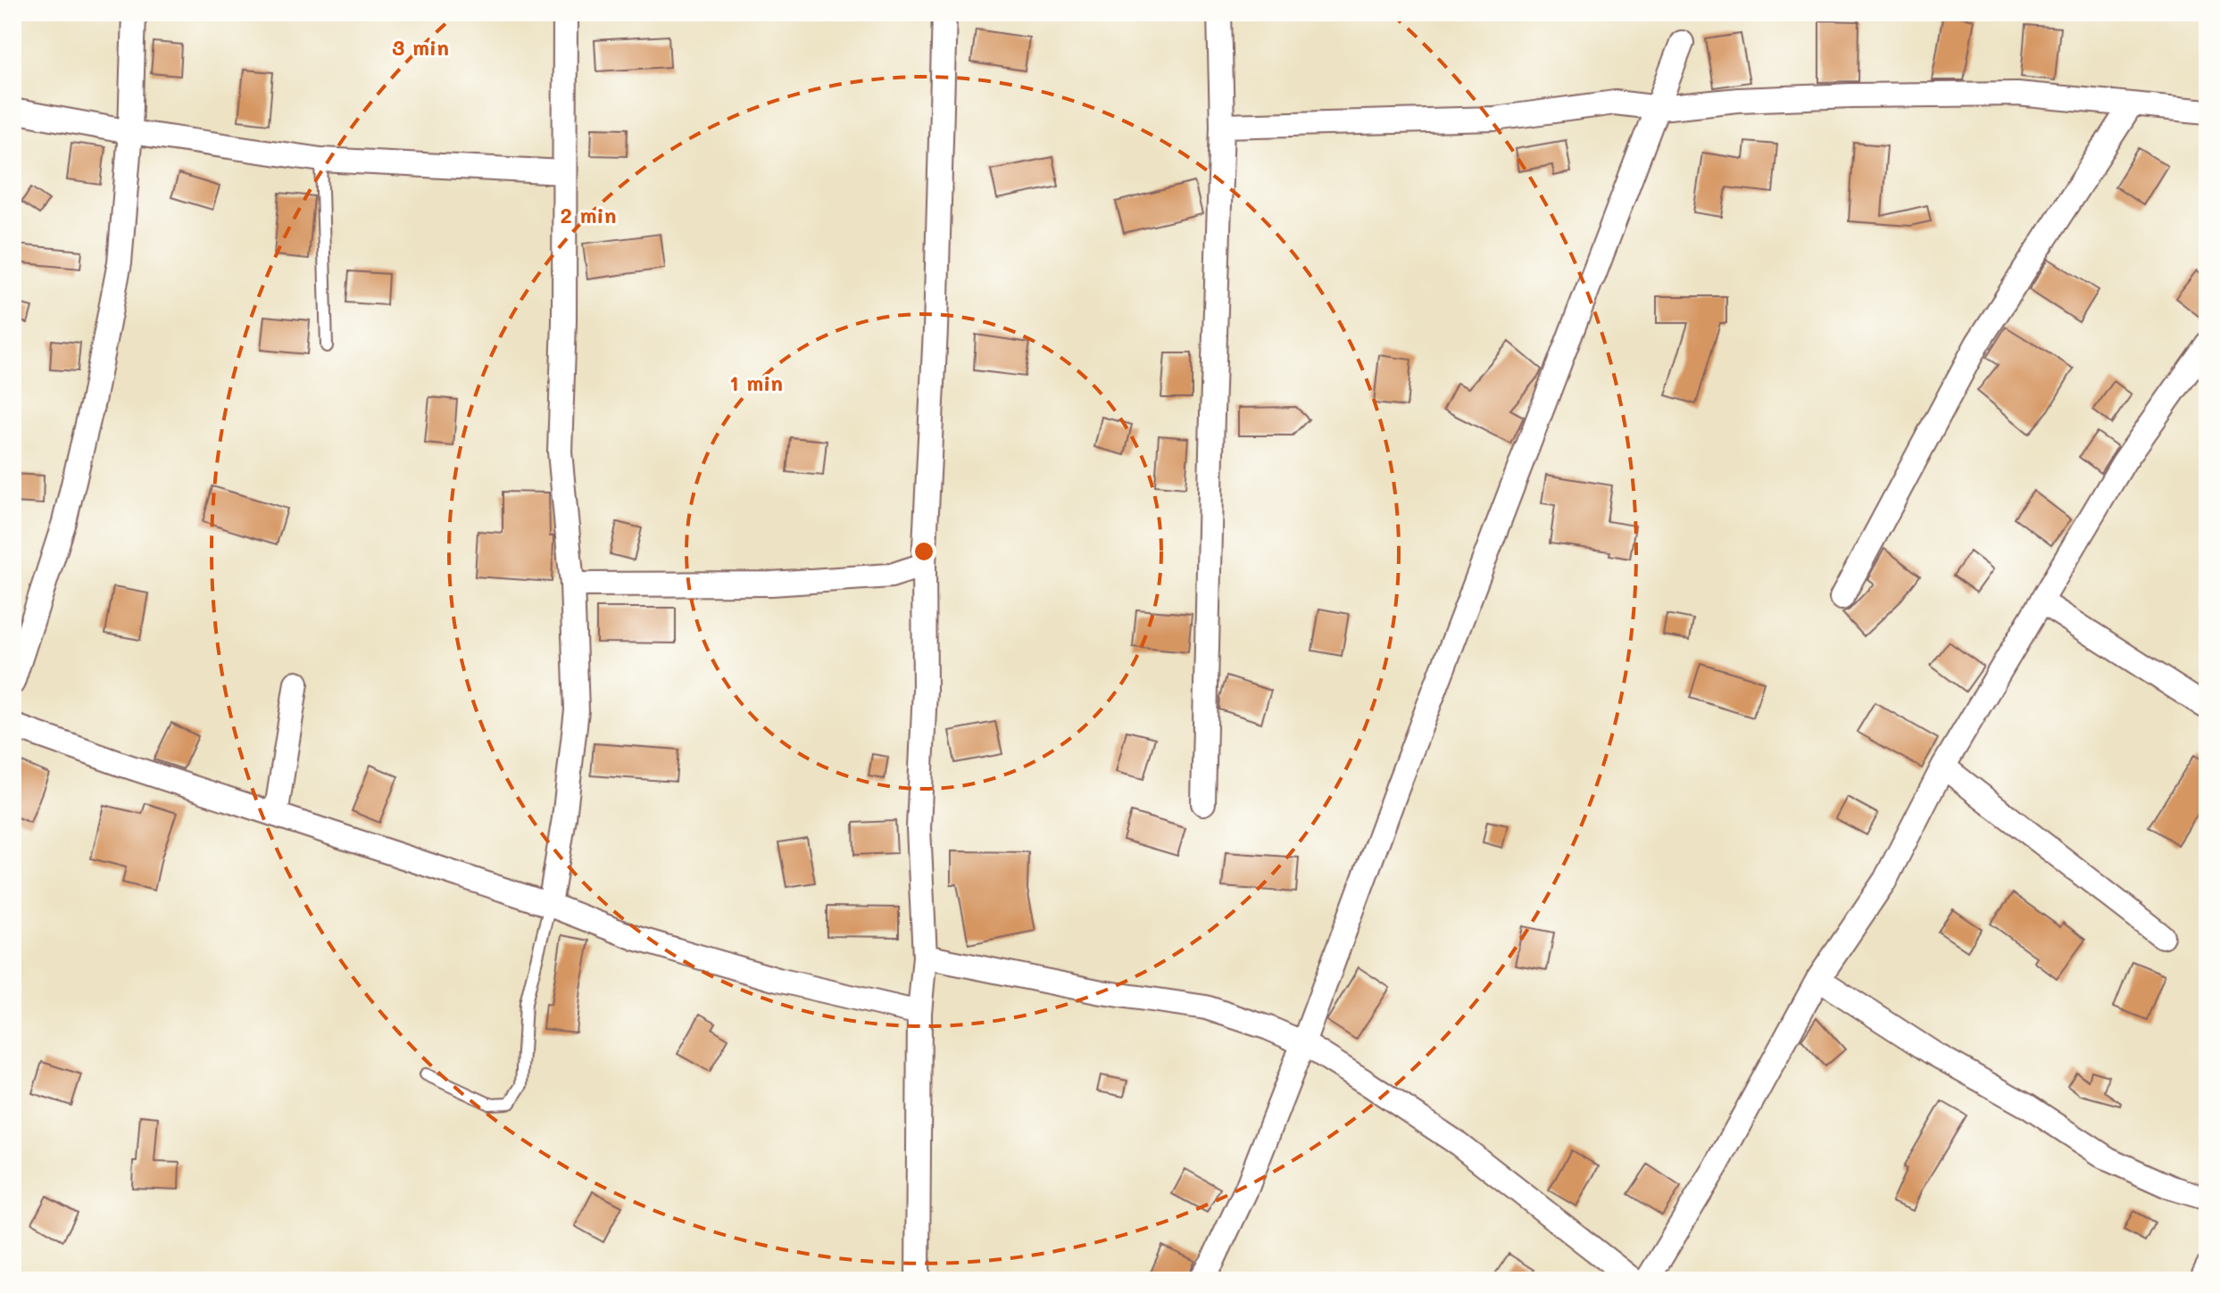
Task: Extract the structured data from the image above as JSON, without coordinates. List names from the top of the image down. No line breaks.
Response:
{"rings":["3 min","2 min","1 min"]}
